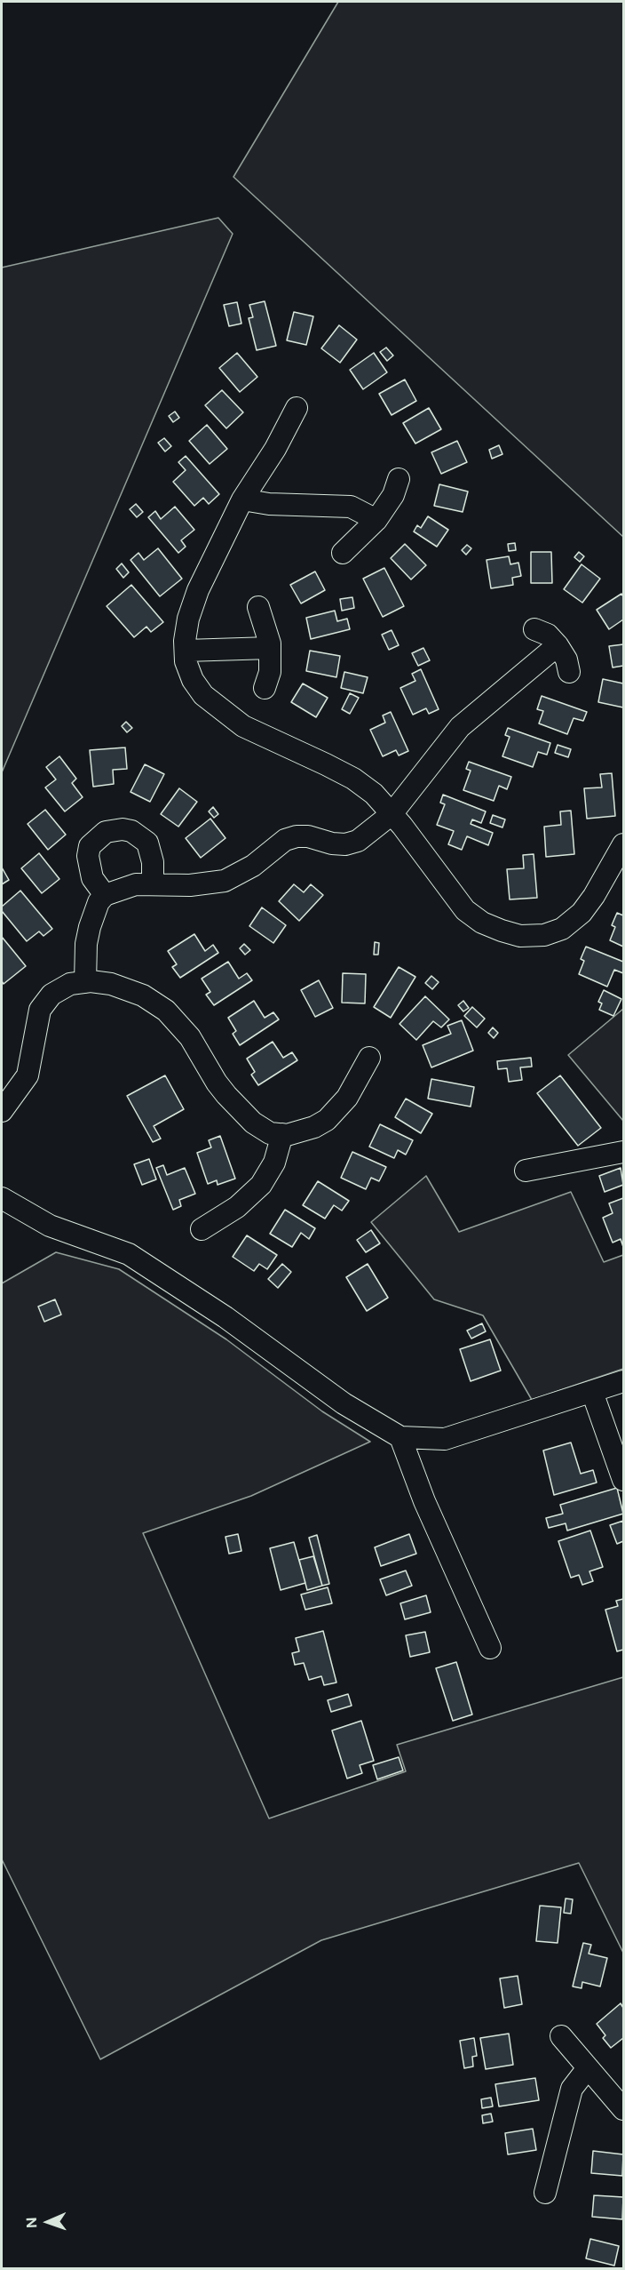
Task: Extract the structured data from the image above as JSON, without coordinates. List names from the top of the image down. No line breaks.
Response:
{"north":"left"}
